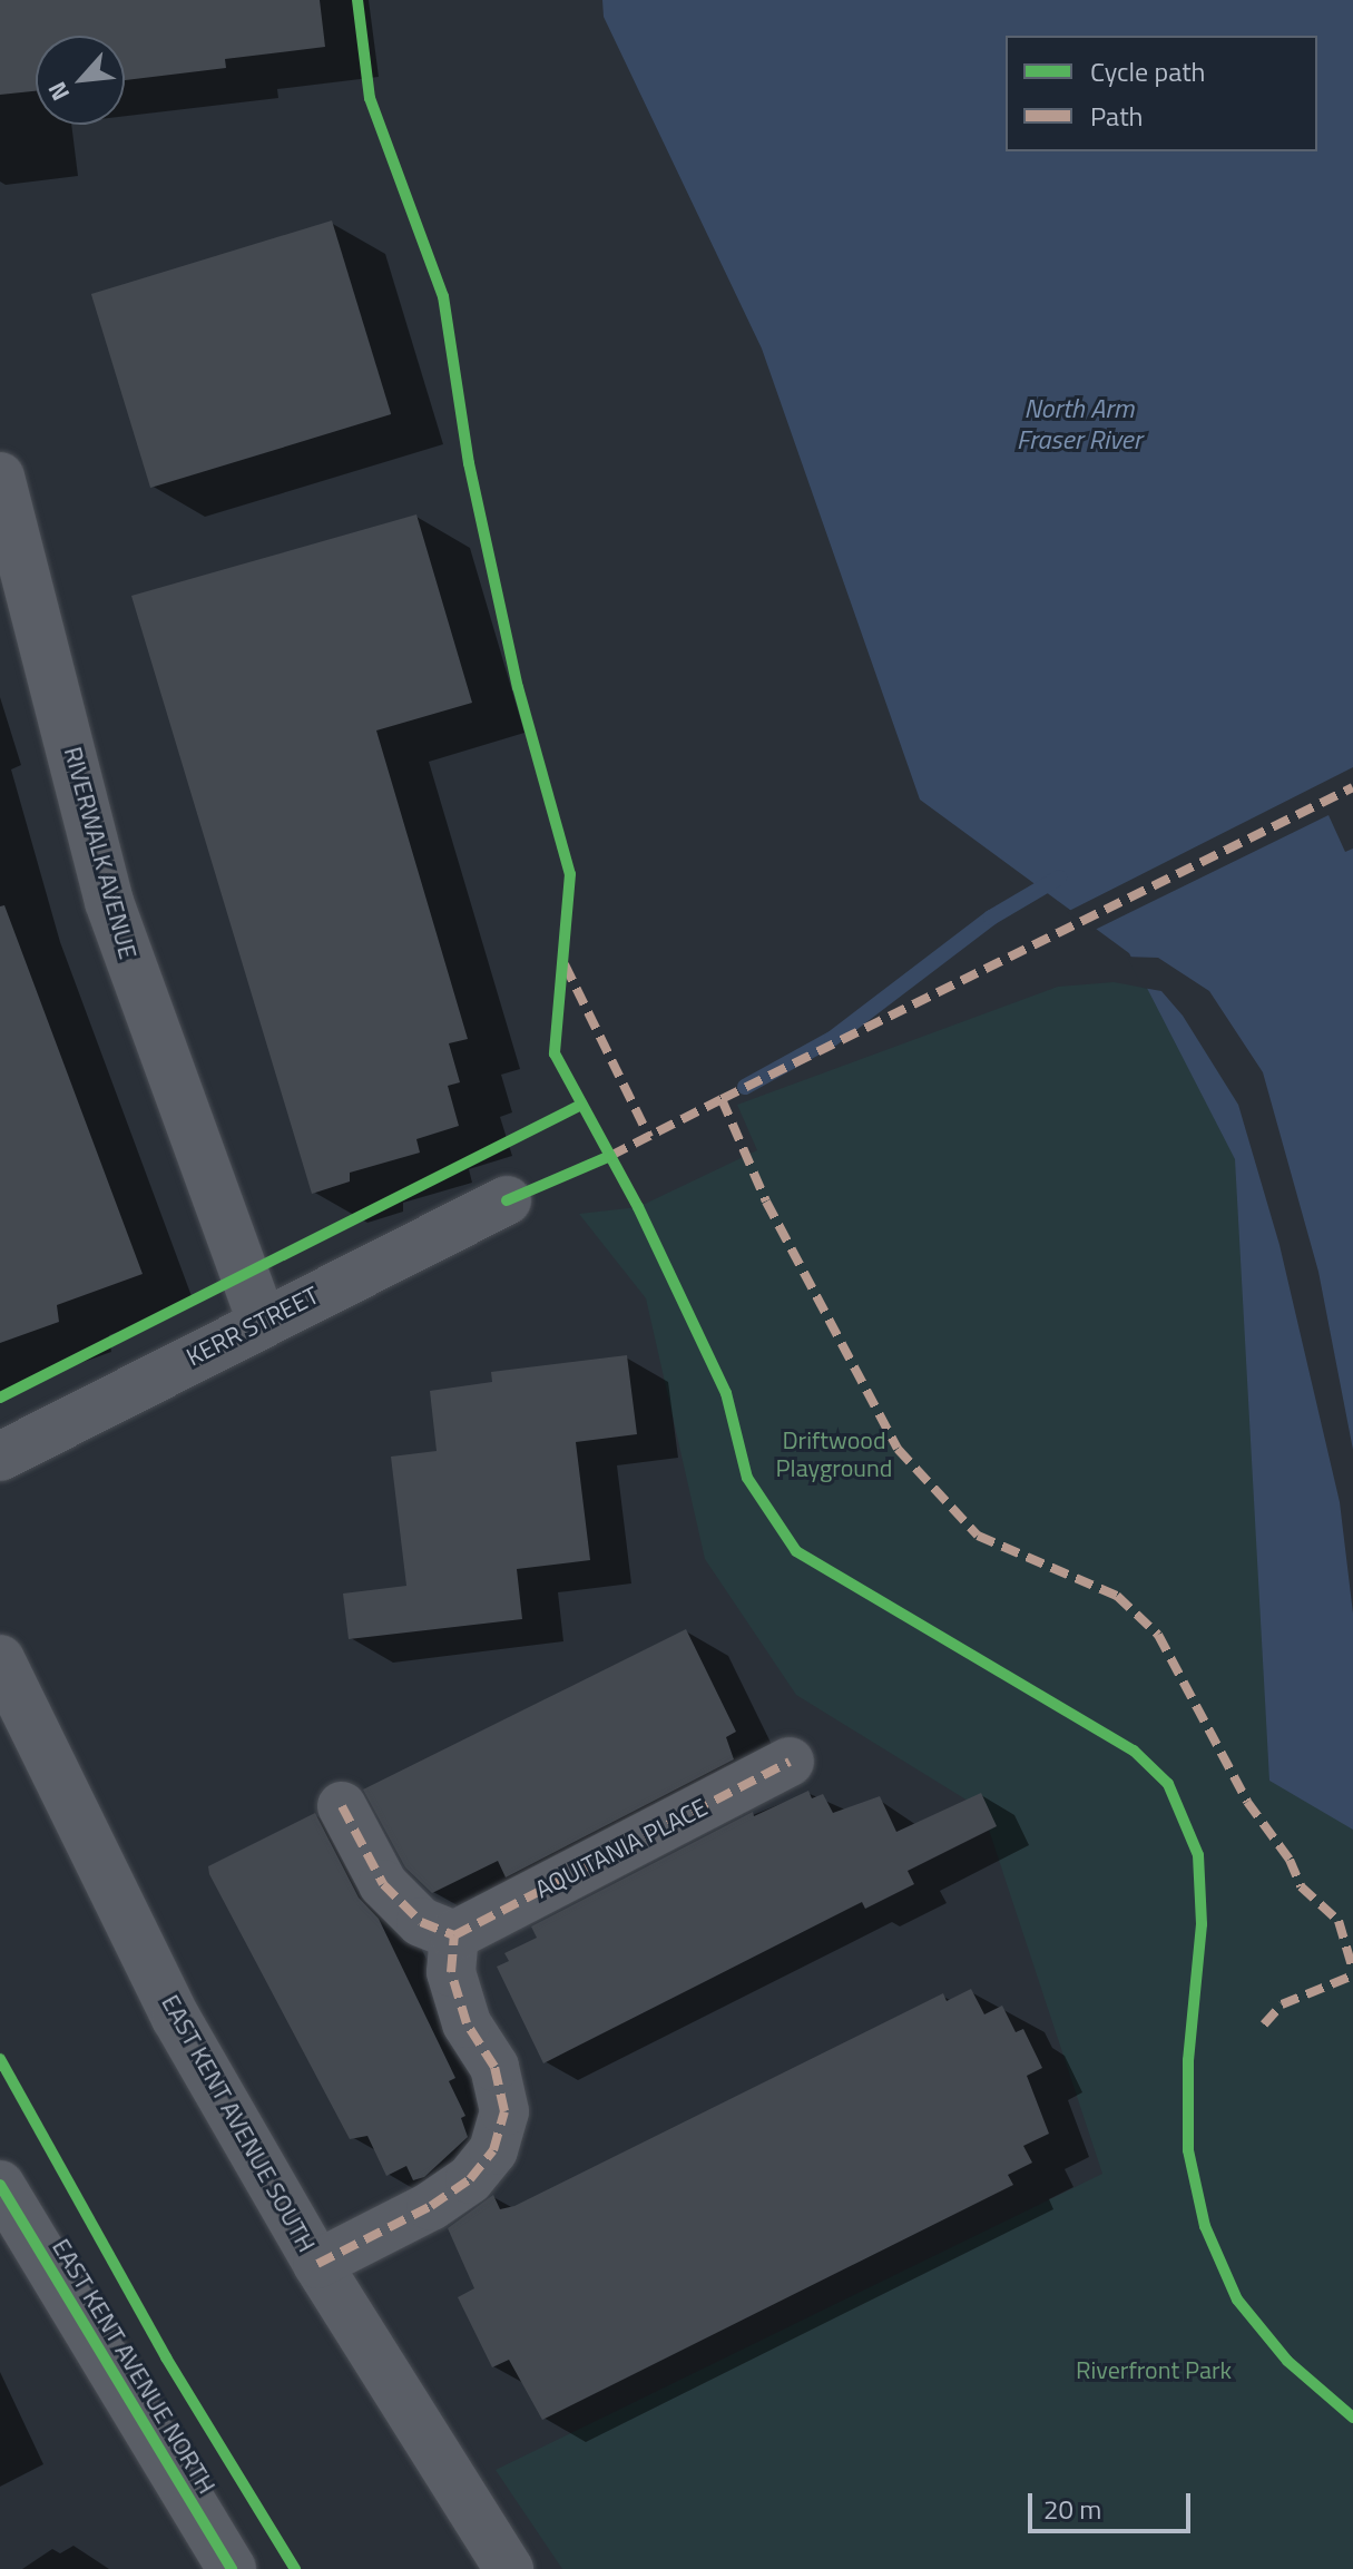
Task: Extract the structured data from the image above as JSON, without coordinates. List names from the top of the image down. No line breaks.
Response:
{"streets":{"street":["RIVERWALK AVENUE","KERR STREET","AQUITANIA PLACE","EAST KENT AVENUE SOUTH","EAST KENT AVENUE NORTH"]},"crossings":[["RIVERWALK AVENUE","KERR STREET"]],"water":["North Arm Fraser River"],"parks":["Driftwood Playground","Riverfront Park"],"legend":["Cycle path","Path"],"scale_bar":"20 m","north":"bottom left"}
